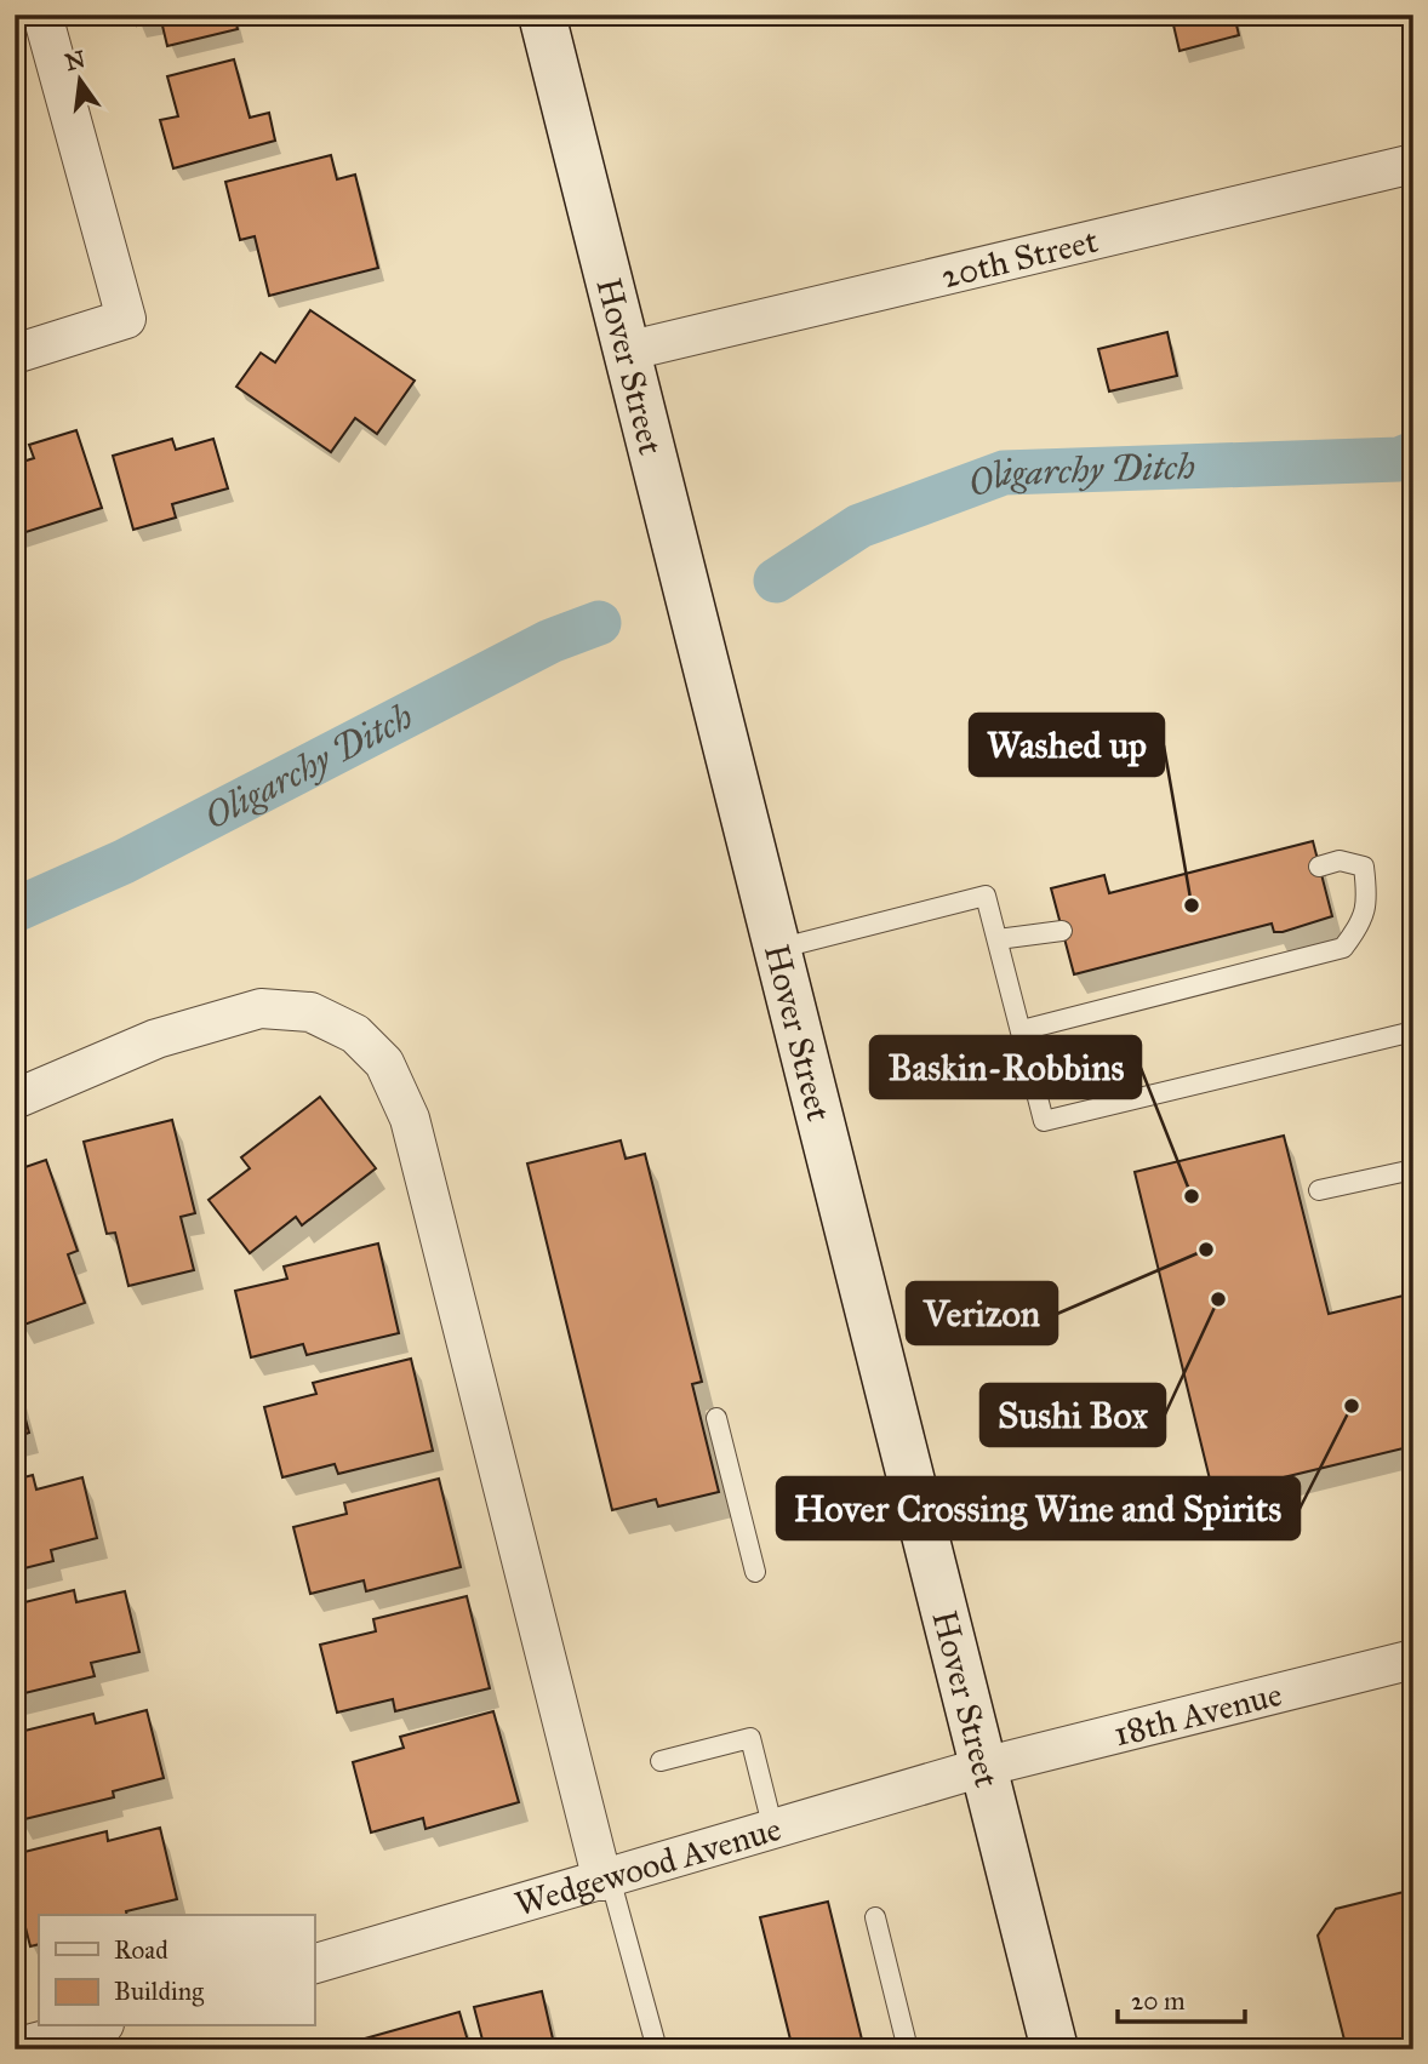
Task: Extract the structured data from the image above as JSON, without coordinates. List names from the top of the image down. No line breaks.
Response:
{"streets":{"main road":["Hover Street"],"street":["20th Street","18th Avenue","Wedgewood Avenue"]},"crossings":[["20th Street","Hover Street"],["Hover Street","18th Avenue"],["Hover Street","Wedgewood Avenue"],["18th Avenue","Wedgewood Avenue"]],"water":["Oligarchy Ditch"],"places":["Washed up","Baskin-Robbins","Verizon","Sushi Box","Hover Crossing Wine and Spirits"],"legend":["Road","Building"],"scale_bar":"20 m","north":"top"}
